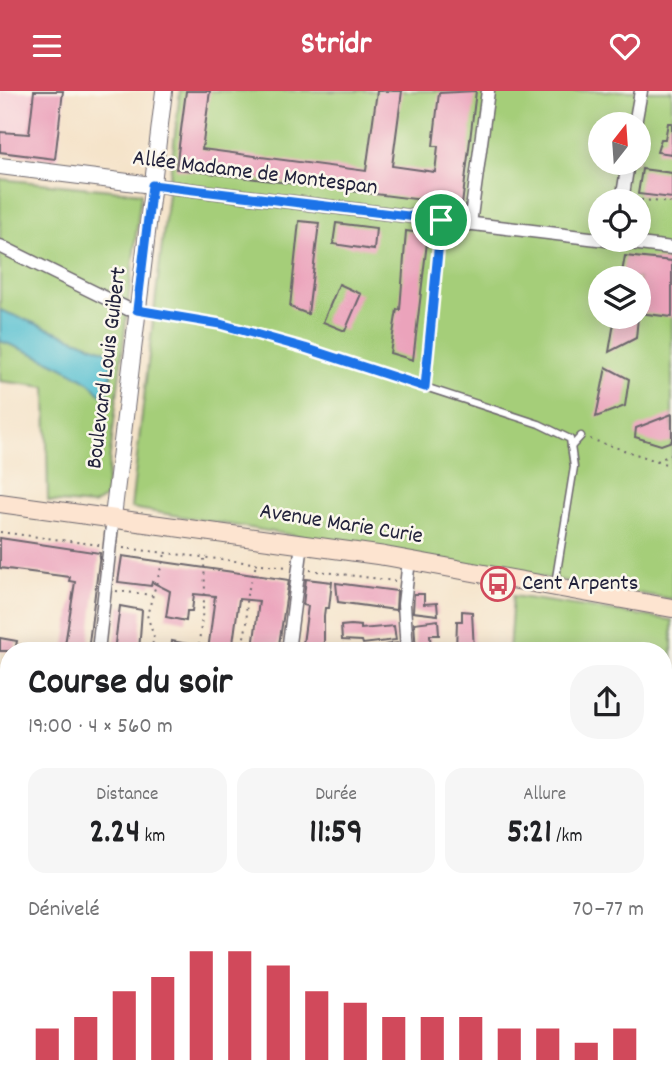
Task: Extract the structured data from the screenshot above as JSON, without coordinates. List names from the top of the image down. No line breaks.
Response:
{"streets":{"main road":["Avenue Marie Curie"],"street":["Allée Madame de Montespan","Boulevard Louis Guibert"]},"crossings":[["Allée Madame de Montespan","Boulevard Louis Guibert"],["Boulevard Louis Guibert","Avenue Marie Curie"]],"places":{"bus stop":["Cent Arpents"]},"north":"top","page":{"header":"Stridr","heading":["Course du soir","19:00 · 4 × 560 m"],"stats":[["Distance","2.24 km"],["Durée","11:59"],["Allure","5:21 /km"]],"chart":["Dénivelé","70–77 m"]}}
